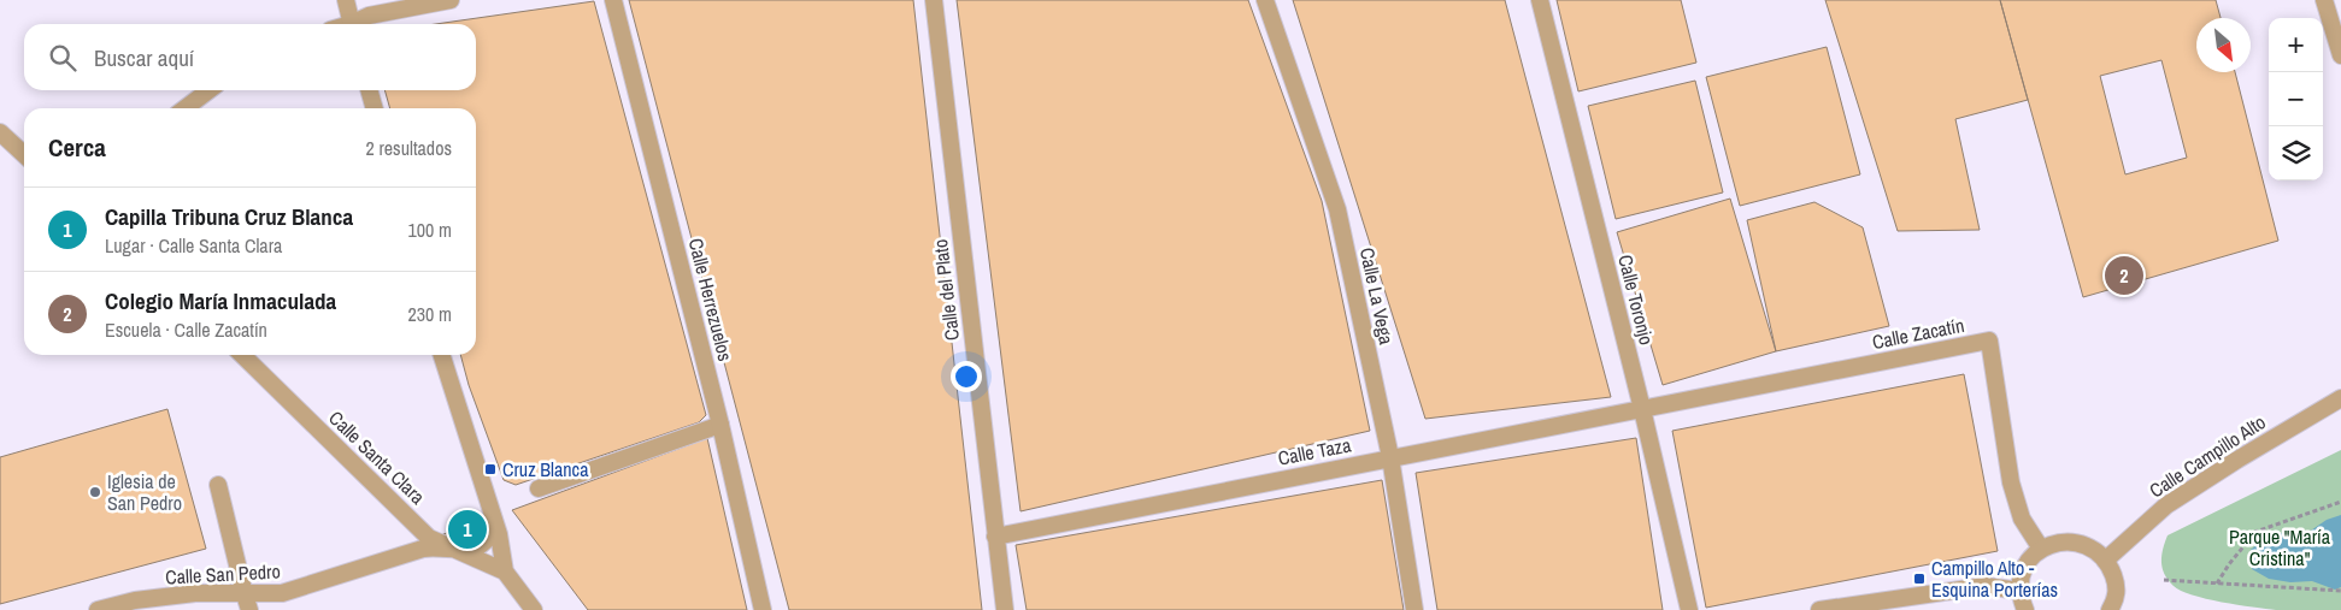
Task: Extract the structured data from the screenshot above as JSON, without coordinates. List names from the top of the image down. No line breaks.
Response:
{"streets":{"street":["Calle del Plato","Calle La Vega","Calle Herrezuelos","Calle Toronjo","Calle Zacatín","Calle Taza","Calle Campillo Alto","Calle Santa Clara","Calle San Pedro"]},"crossings":[["Calle del Plato","Calle Taza"],["Calle La Vega","Calle Taza"],["Calle Toronjo","Calle Zacatín"],["Calle Toronjo","Calle Taza"],["Calle Zacatín","Calle Taza"],["Calle Santa Clara","Calle San Pedro"]],"parks":["Parque \"María Cristina\""],"places":{"transit":["Cruz Blanca","Campillo Alto - Esquina Porterías"],"other":["Iglesia de San Pedro"]},"north":"bottom right","page":{"map_buttons":["+","−"],"search":"Buscar aquí","heading":["Cerca","2 resultados"],"list":[{"mark":"1","name":"Capilla Tribuna Cruz Blanca","note":"Lugar · Calle Santa Clara","value":"100 m"},{"mark":"2","name":"Colegio María Inmaculada","note":"Escuela · Calle Zacatín","value":"230 m"}],"pins":["2","1"]}}
